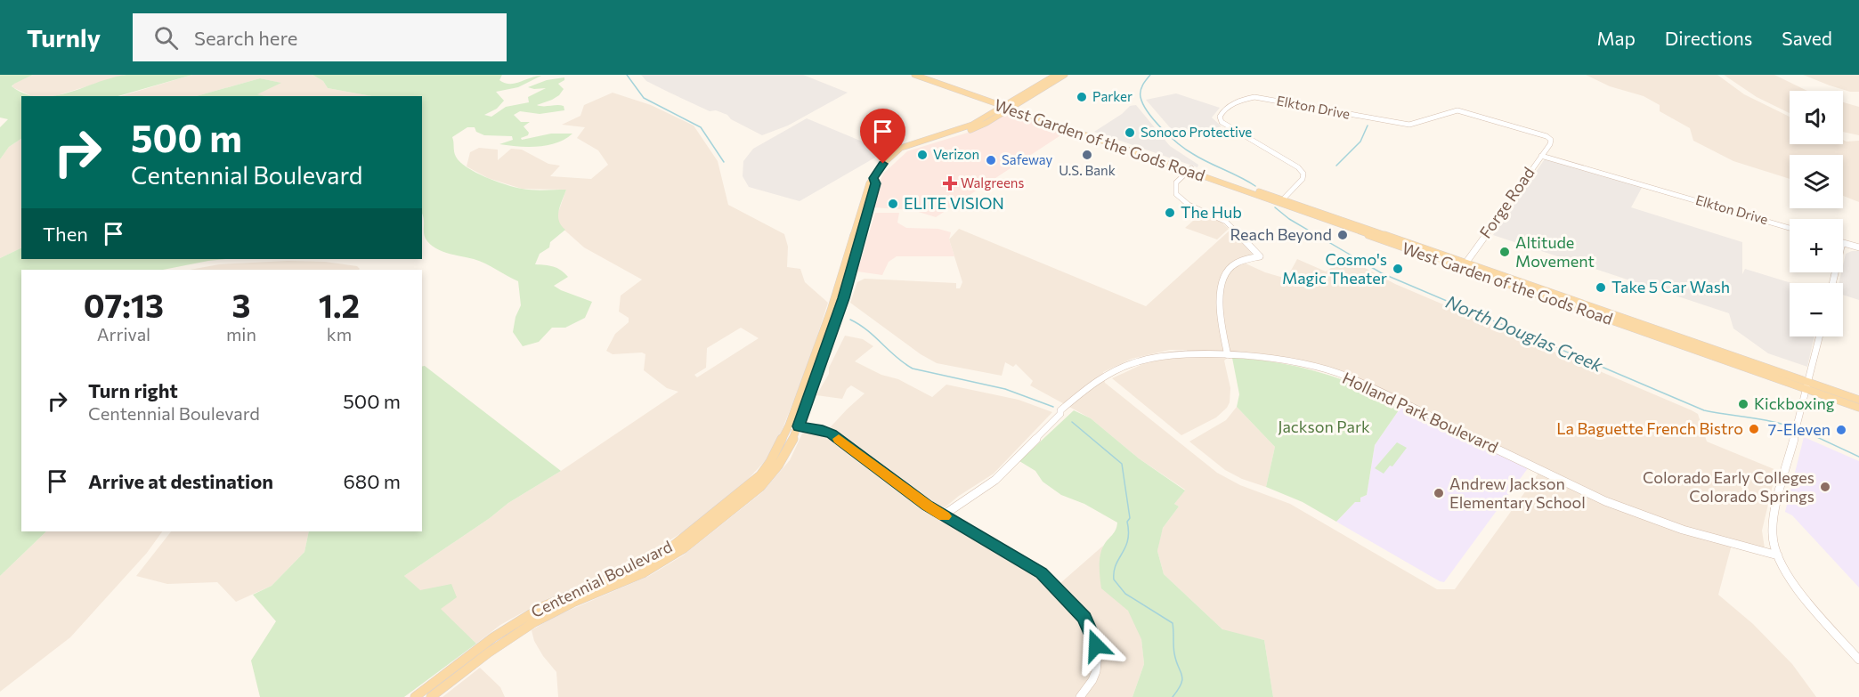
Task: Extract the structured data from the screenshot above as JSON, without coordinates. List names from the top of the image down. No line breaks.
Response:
{"streets":{"main road":["West Garden of the Gods Road","Centennial Boulevard"],"street":["Elkton Drive","Forge Road","Holland Park Boulevard"]},"crossings":[["Elkton Drive","West Garden of the Gods Road"],["Elkton Drive","Forge Road"],["West Garden of the Gods Road","Forge Road"],["West Garden of the Gods Road","Centennial Boulevard"]],"water":["North Douglas Creek"],"parks":["Jackson Park"],"places":{"other":["Parker","Sonoco Protective","Verizon","U.S. Bank","Safeway","ELITE VISION","The Hub","Reach Beyond","Altitude Movement","Cosmo's Magic Theater","Take 5 Car Wash","Kickboxing","La Baguette French Bistro","7-Eleven","Colorado Early Colleges Colorado Springs","Andrew Jackson Elementary School"],"health":["Walgreens"]},"page":{"header":"Turnly","search":"Search here","nav":["Map","Directions","Saved"],"map_buttons":["+","−"],"turn":["500 m","Centennial Boulevard"],"then":"Then","eta":["07:13","Arrival","3","min","1.2","km"],"list":[{"name":"Turn right","note":"Centennial Boulevard","value":"500 m"},{"name":"Arrive at destination","value":"680 m"}]}}
